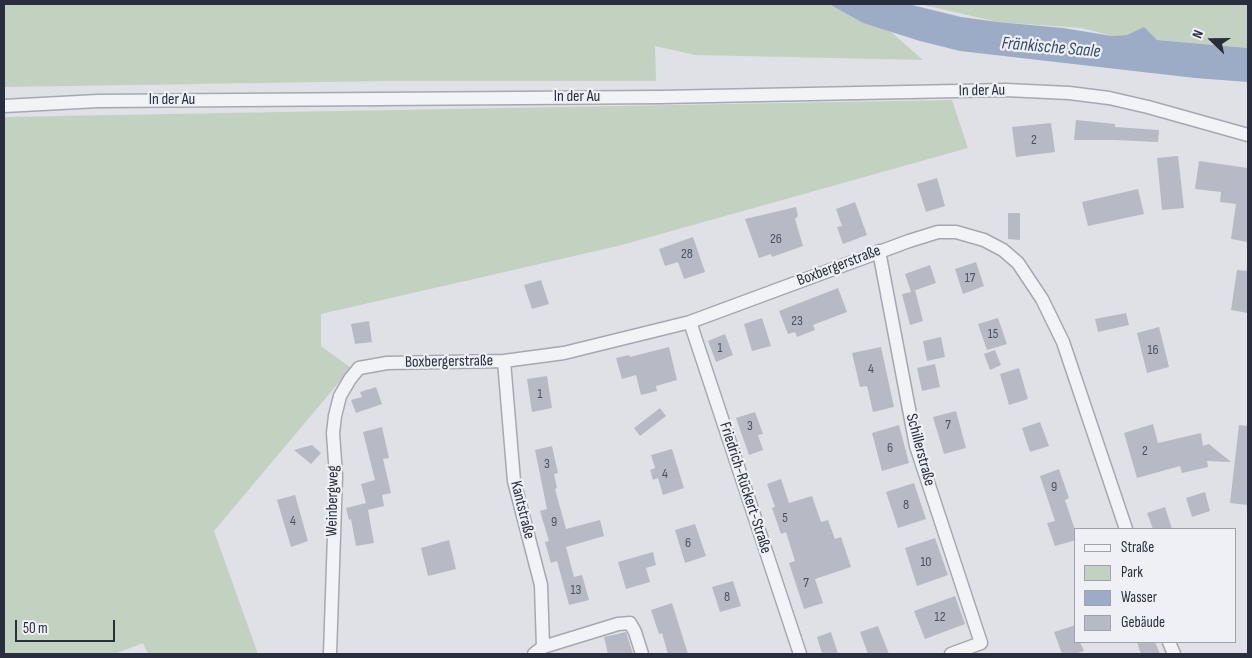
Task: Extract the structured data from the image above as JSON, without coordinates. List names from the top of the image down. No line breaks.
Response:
{"streets":{"street":["In der Au","Boxbergerstraße","Schillerstraße","Friedrich-Rückert-Straße","Weinbergweg","Kantstraße"]},"crossings":[["Boxbergerstraße","Schillerstraße"],["Boxbergerstraße","Friedrich-Rückert-Straße"],["Boxbergerstraße","Weinbergweg"],["Boxbergerstraße","Kantstraße"]],"water":["Fränkische Saale"],"house_numbers":["2","26","28","17","23","15","1","16","4","1","7","3","6","2","3","4","9","8","5","4","9","6","10","7","13","8","12"],"legend":["Straße","Park","Wasser","Gebäude"],"scale_bar":"50 m","north":"left"}
